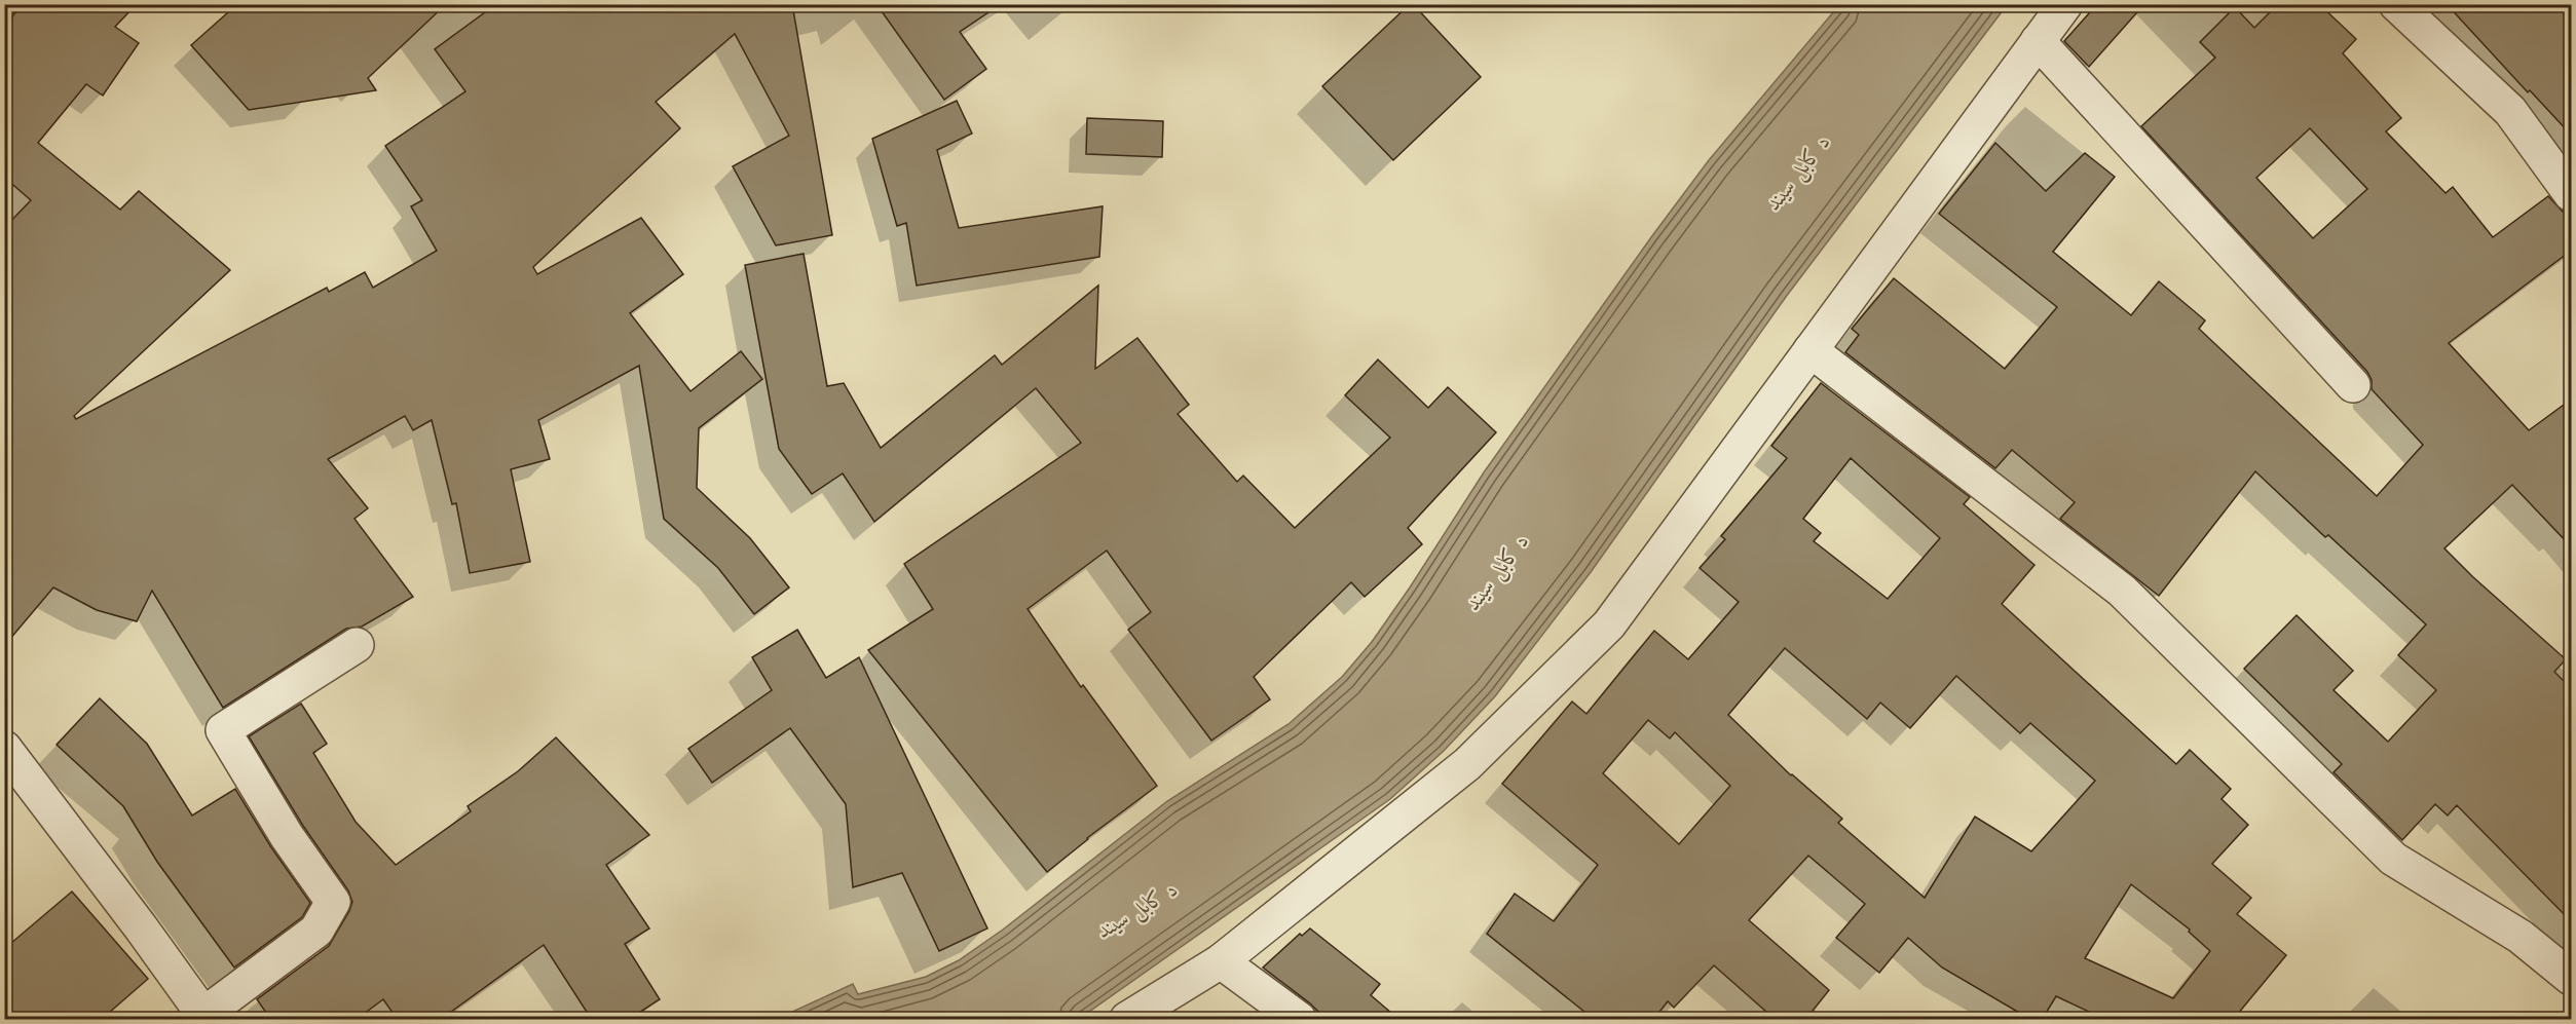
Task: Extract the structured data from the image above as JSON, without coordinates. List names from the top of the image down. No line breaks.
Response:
{"water":["د کابل سيند"]}
